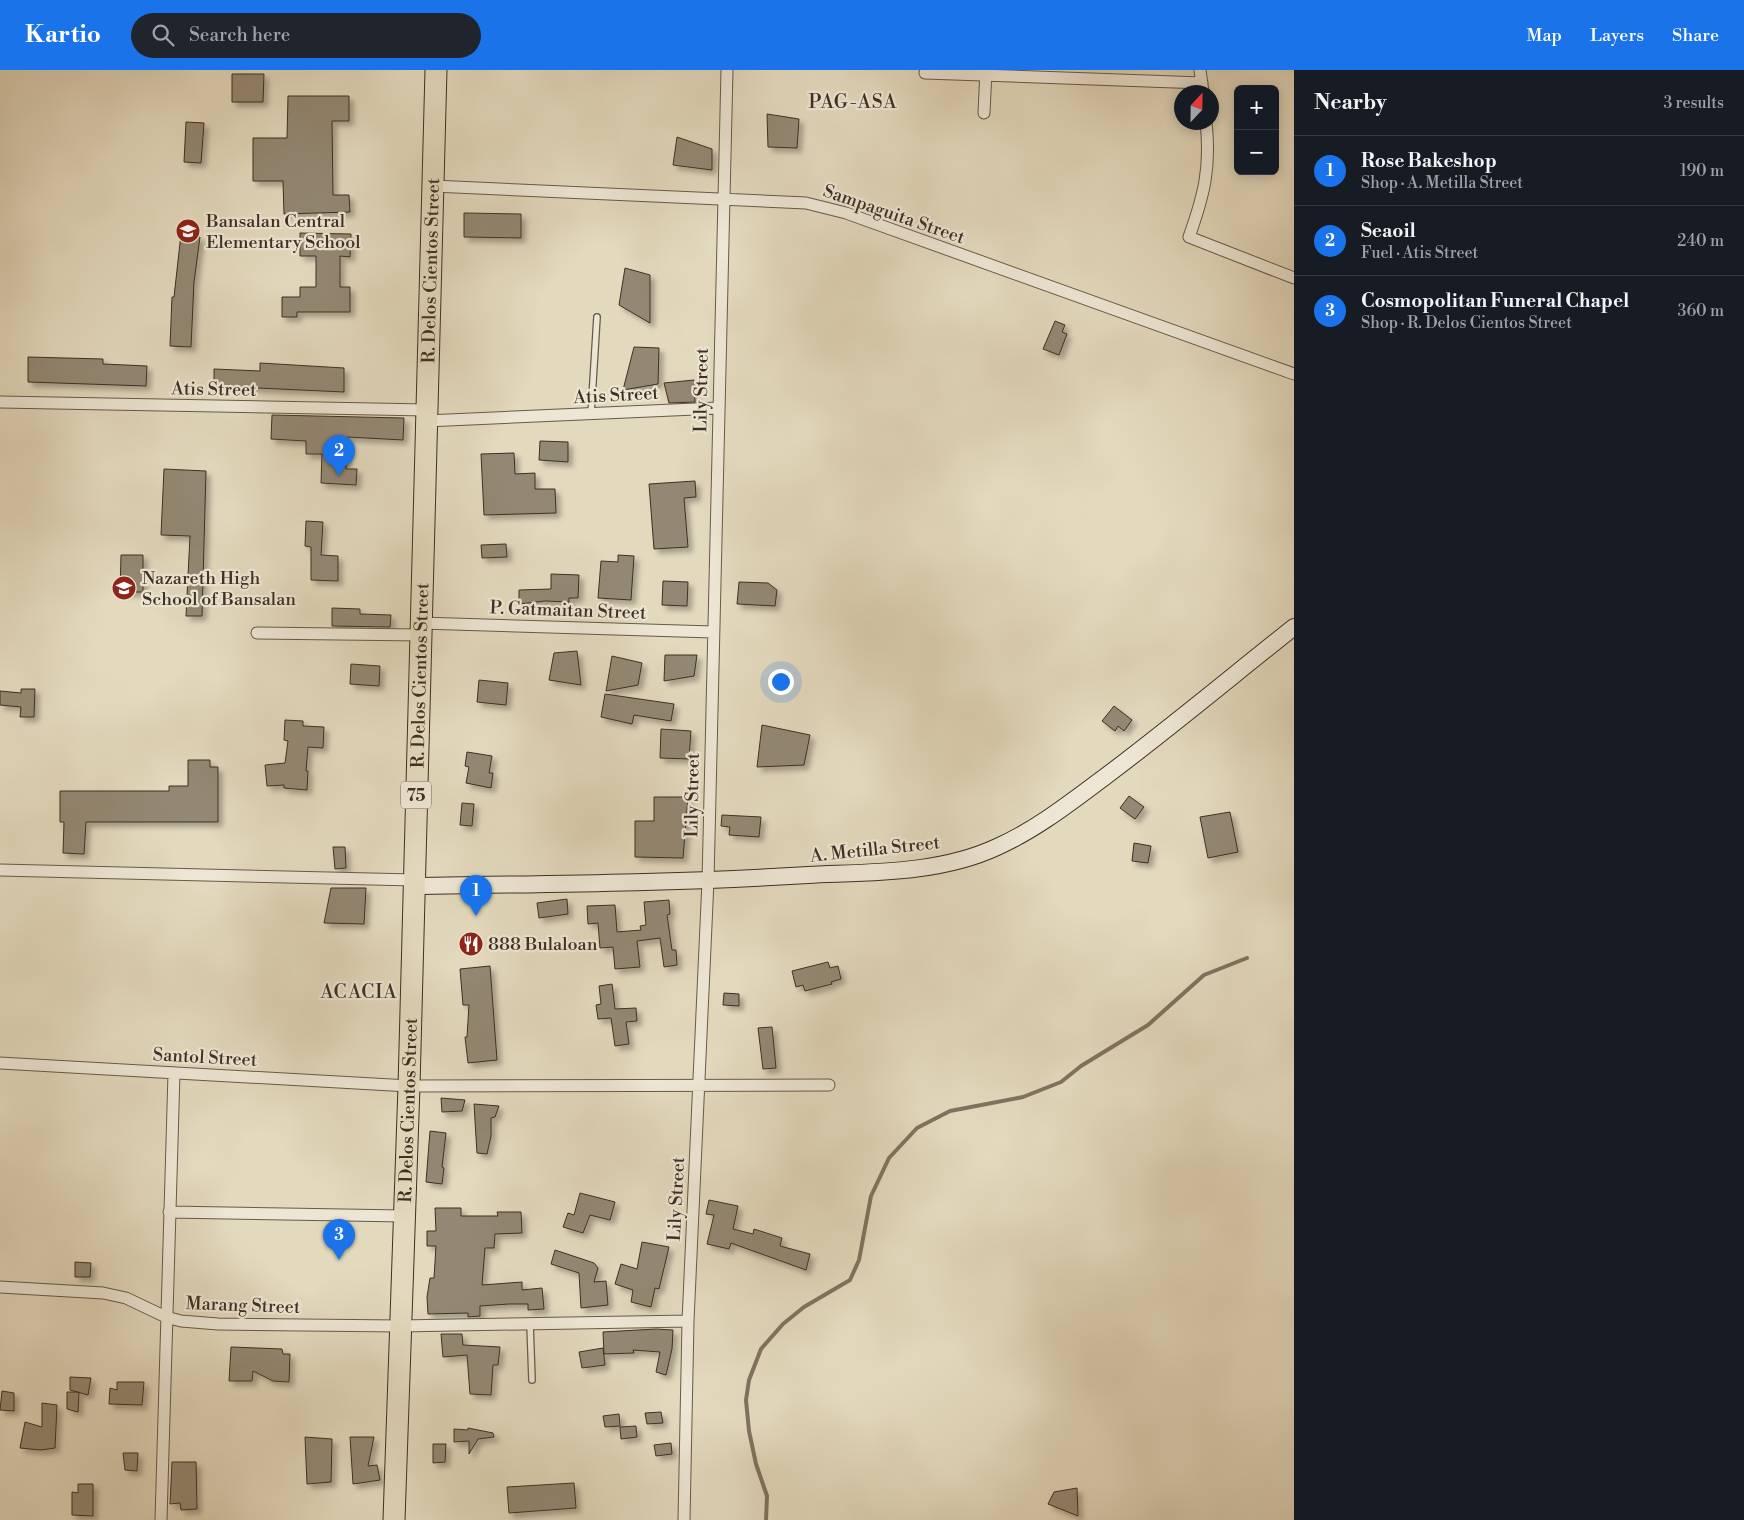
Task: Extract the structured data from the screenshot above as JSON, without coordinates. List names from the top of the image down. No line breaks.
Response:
{"streets":{"highway":["R. Delos Cientos Street","75"],"main road":["A. Metilla Street"],"street":["Sampaguita Street","Atis Street","Lily Street","P. Gatmaitan Street","Santol Street","Marang Street"]},"crossings":[["Sampaguita Street","R. Delos Cientos Street"],["Sampaguita Street","Lily Street"],["R. Delos Cientos Street","Atis Street"],["R. Delos Cientos Street","P. Gatmaitan Street"],["R. Delos Cientos Street","A. Metilla Street"],["R. Delos Cientos Street","Santol Street"],["R. Delos Cientos Street","Marang Street"],["Atis Street","Lily Street"],["Lily Street","P. Gatmaitan Street"],["Lily Street","A. Metilla Street"],["Lily Street","Santol Street"],["Lily Street","Marang Street"]],"districts":["PAG-ASA","ACACIA"],"places":{"school or university":["Bansalan Central Elementary School","Nazareth High School of Bansalan"],"restaurant":["888 Bulaloan"]},"north":"top","page":{"header":"Kartio","search":"Search here","nav":["Map","Layers","Share"],"heading":["Nearby","3 results"],"map_buttons":["+","−"],"list":[{"mark":"1","name":"Rose Bakeshop","note":"Shop · A. Metilla Street","value":"190 m"},{"mark":"2","name":"Seaoil","note":"Fuel · Atis Street","value":"240 m"},{"mark":"3","name":"Cosmopolitan Funeral Chapel","note":"Shop · R. Delos Cientos Street","value":"360 m"}],"pins":["2","1","3"]}}
